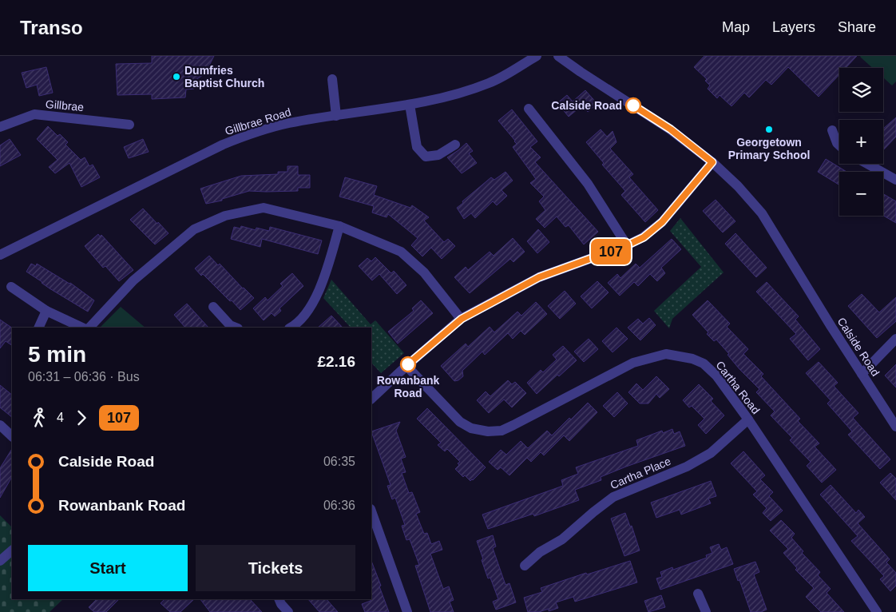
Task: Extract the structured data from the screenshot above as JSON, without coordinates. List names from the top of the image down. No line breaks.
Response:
{"streets":{"street":["Gillbrae","Gillbrae Road","Calside Road","Cartha Road","Cartha Place"]},"crossings":[["Cartha Road","Cartha Place"]],"places":["Dumfries Baptist Church","Calside Road","Georgetown Primary School","Rowanbank Road"],"lines":["bus line 107"],"page":{"header":"Transo","nav":["Map","Layers","Share"],"on_map":"107","map_buttons":["+","−"],"heading":["5 min","06:31 – 06:36 · Bus","£2.16"],"legs":["4","107"],"list":[{"name":"Calside Road","value":"06:35"},{"name":"Rowanbank Road","value":"06:36"}],"buttons":["Start","Tickets"]}}
